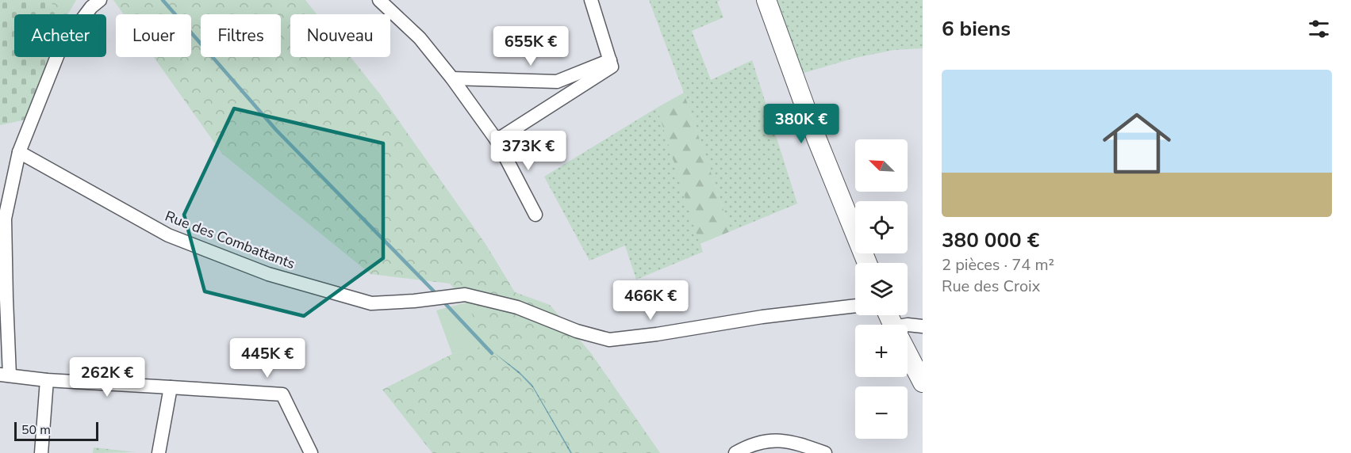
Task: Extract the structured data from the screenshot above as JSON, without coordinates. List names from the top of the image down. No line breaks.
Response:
{"streets":{"street":["Rue des Combattants"]},"scale_bar":"50 m","north":"top left","page":{"heading":"6 biens","chip":["Acheter","Louer","Filtres","Nouveau"],"price":["655K €","380K €","373K €","466K €","445K €","262K €"],"list":[{"name":"380 000 €","note":"2 pièces · 74 m² · Rue des Croix"}],"map_buttons":["+","−"],"scale":"50 m"}}
